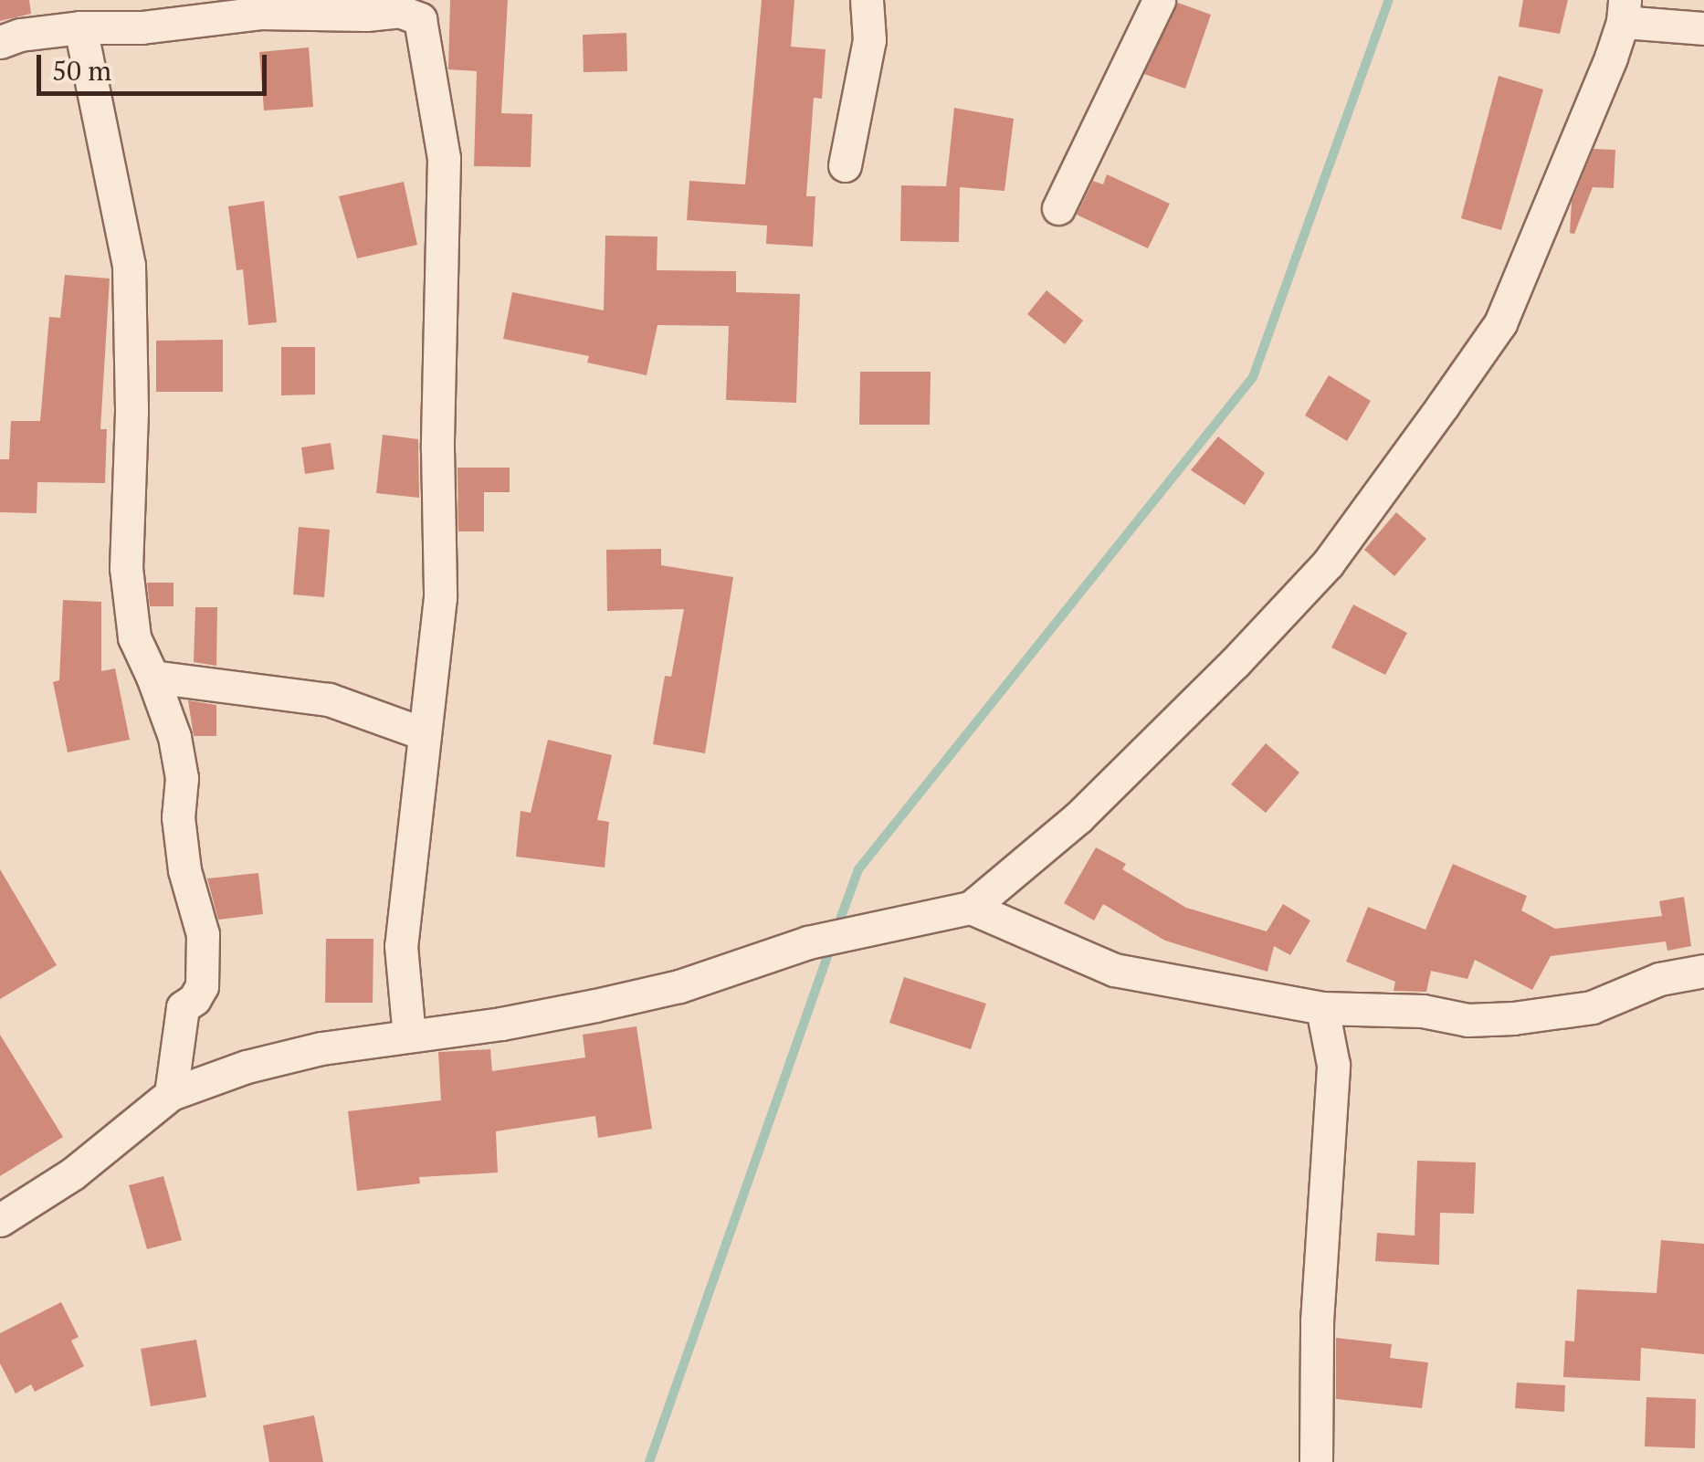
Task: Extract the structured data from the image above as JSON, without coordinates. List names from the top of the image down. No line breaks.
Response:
{"scale_bar":"50 m"}
